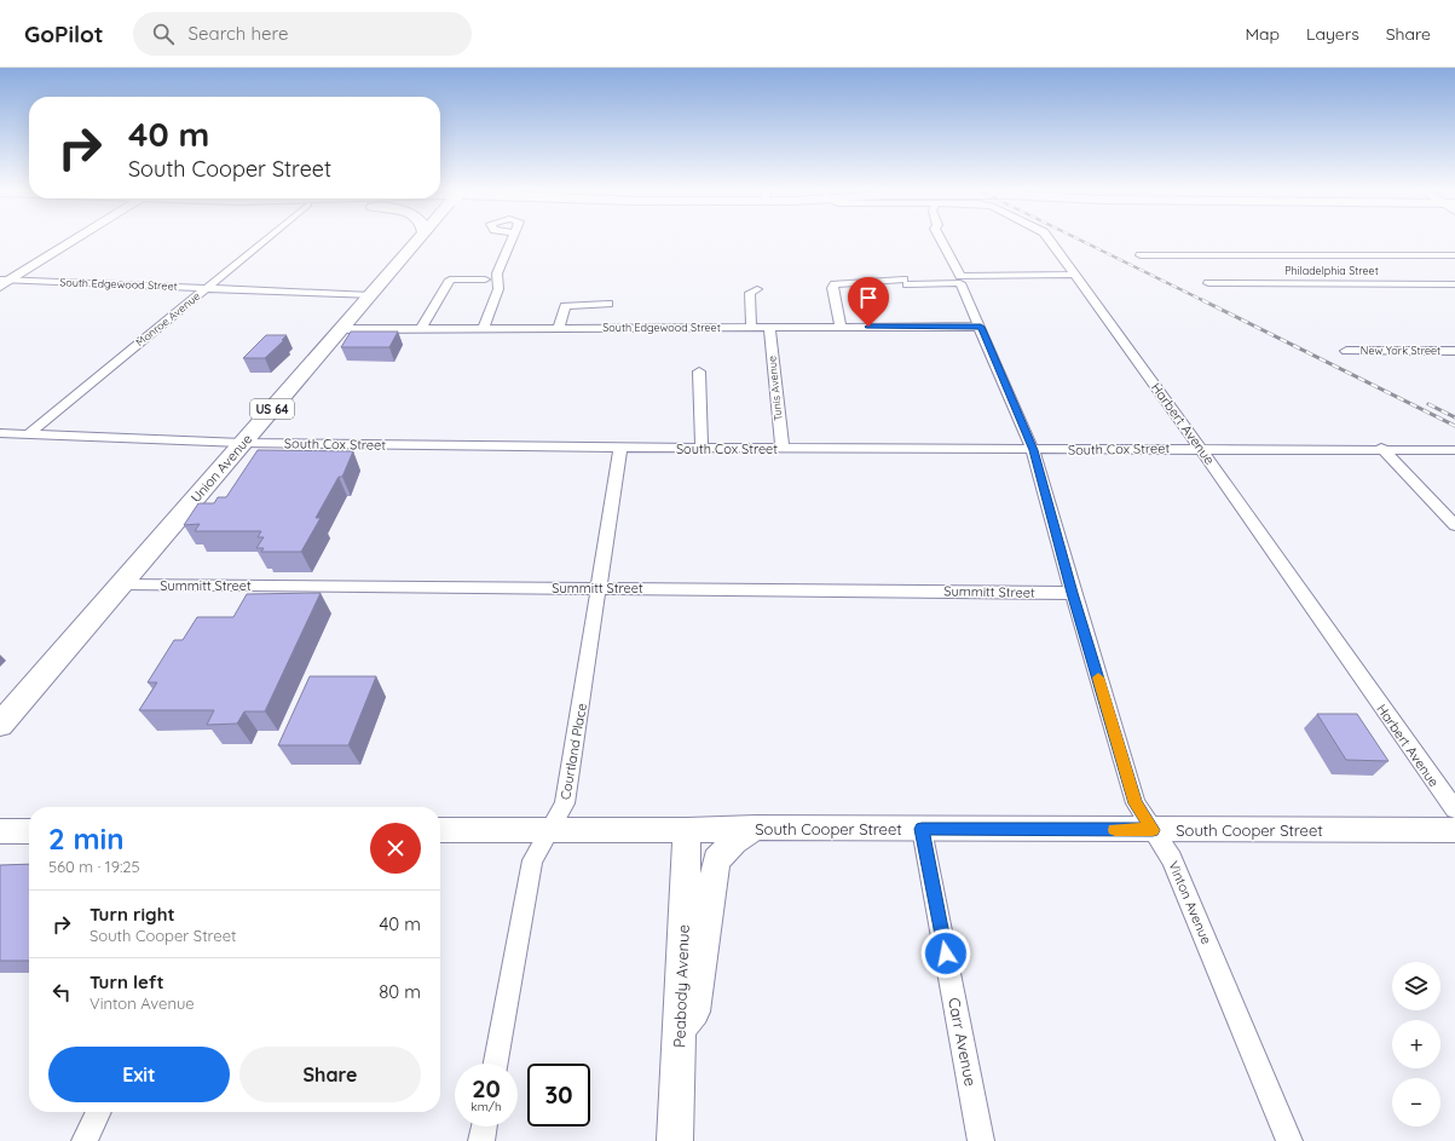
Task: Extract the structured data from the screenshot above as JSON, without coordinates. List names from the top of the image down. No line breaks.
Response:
{"streets":{"main road":["US 64","Union Avenue","South Cooper Street","Peabody Avenue"],"street":["Philadelphia Street","South Edgewood Street","Monroe Avenue","New York Street","Tunis Avenue","Harbert Avenue","South Cox Street","Summitt Street","Courtland Place","Vinton Avenue","Carr Avenue"]},"crossings":[["South Edgewood Street","Monroe Avenue"],["South Edgewood Street","Tunis Avenue"],["South Edgewood Street","Union Avenue"],["South Edgewood Street","Vinton Avenue"],["Monroe Avenue","South Cox Street"],["Tunis Avenue","South Cox Street"],["Harbert Avenue","South Cox Street"],["South Cox Street","Union Avenue"],["South Cox Street","Courtland Place"],["South Cox Street","Vinton Avenue"],["Union Avenue","Summitt Street"],["Summitt Street","Courtland Place"],["Summitt Street","Vinton Avenue"],["Courtland Place","South Cooper Street"],["South Cooper Street","Vinton Avenue"],["South Cooper Street","Peabody Avenue"],["South Cooper Street","Carr Avenue"]],"page":{"header":"GoPilot","search":"Search here","nav":["Map","Layers","Share"],"turn":["40 m","South Cooper Street"],"heading":["2 min","560 m · 19:25"],"list":[{"name":"Turn right","note":"South Cooper Street","value":"40 m"},{"name":"Turn left","note":"Vinton Avenue","value":"80 m"}],"map_buttons":["+","−"],"buttons":["Exit","Share"],"speed":"20 km/h","limit":"30"}}
